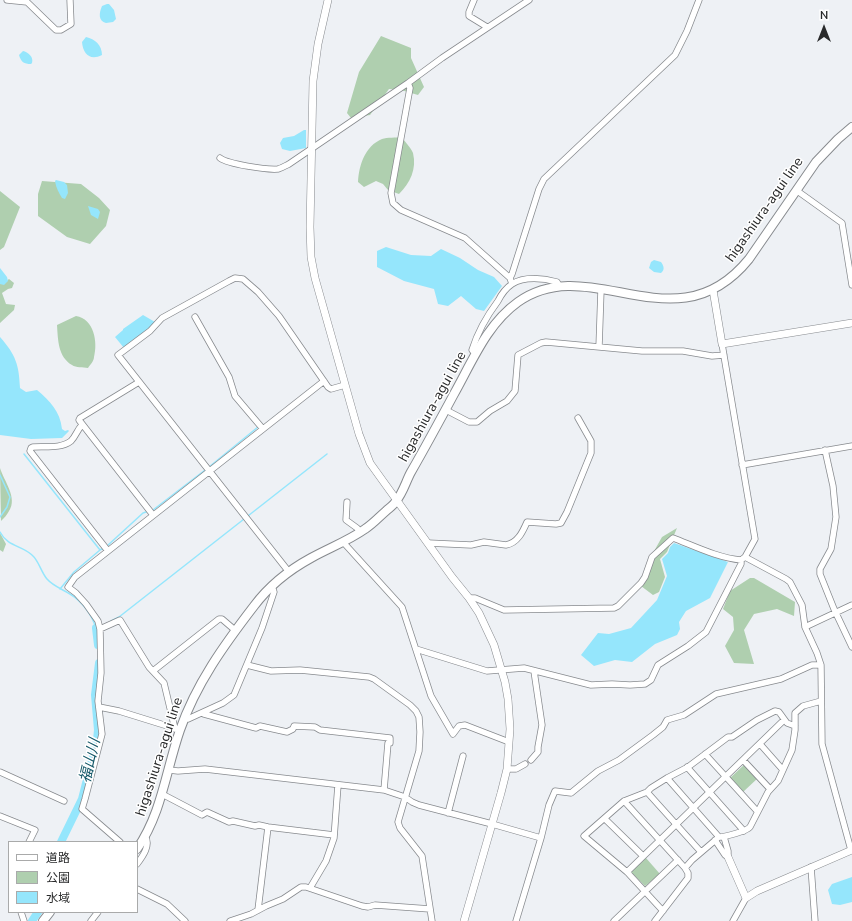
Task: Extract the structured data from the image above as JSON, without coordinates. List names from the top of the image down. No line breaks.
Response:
{"streets":{"main road":["higashiura-agui line"]},"water":["福山川"],"legend":["道路","公園","水域"],"north":"top"}
